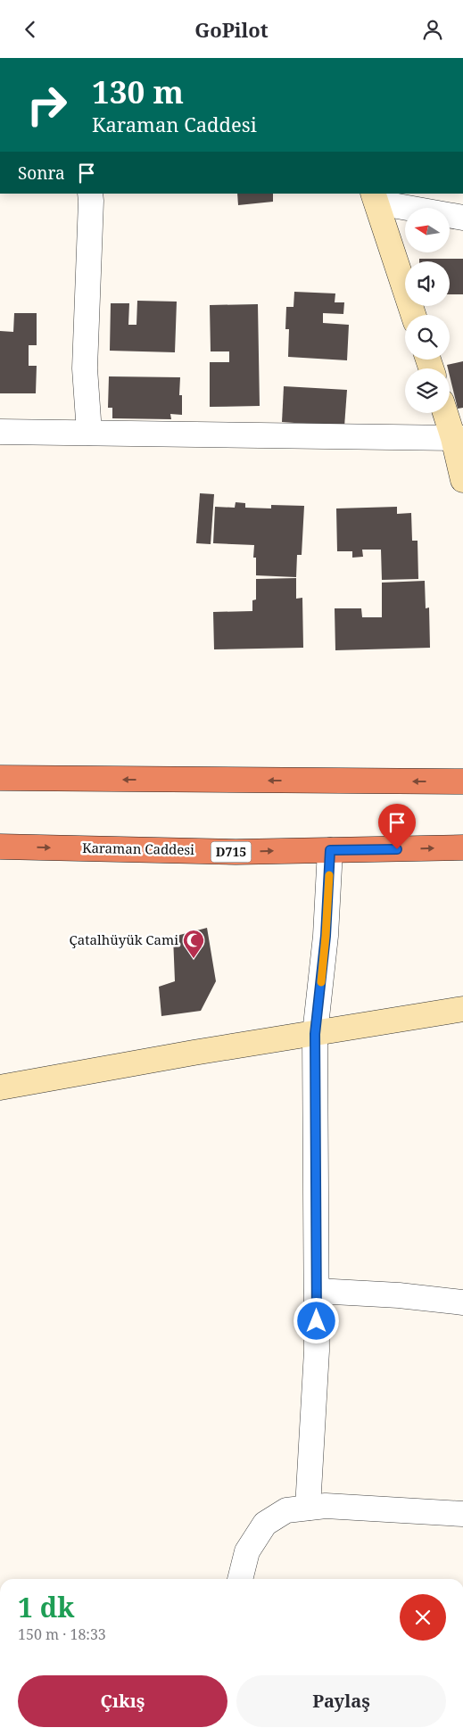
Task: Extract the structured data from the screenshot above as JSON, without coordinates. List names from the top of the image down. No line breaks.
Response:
{"streets":{"highway":["Karaman Caddesi","D715"]},"places":{"mosque":["Çatalhüyük Cami"]},"north":"left","page":{"header":"GoPilot","turn":["130 m","Karaman Caddesi"],"then":"Sonra","heading":["1 dk","150 m · 18:33"],"buttons":["Çıkış","Paylaş"]}}
